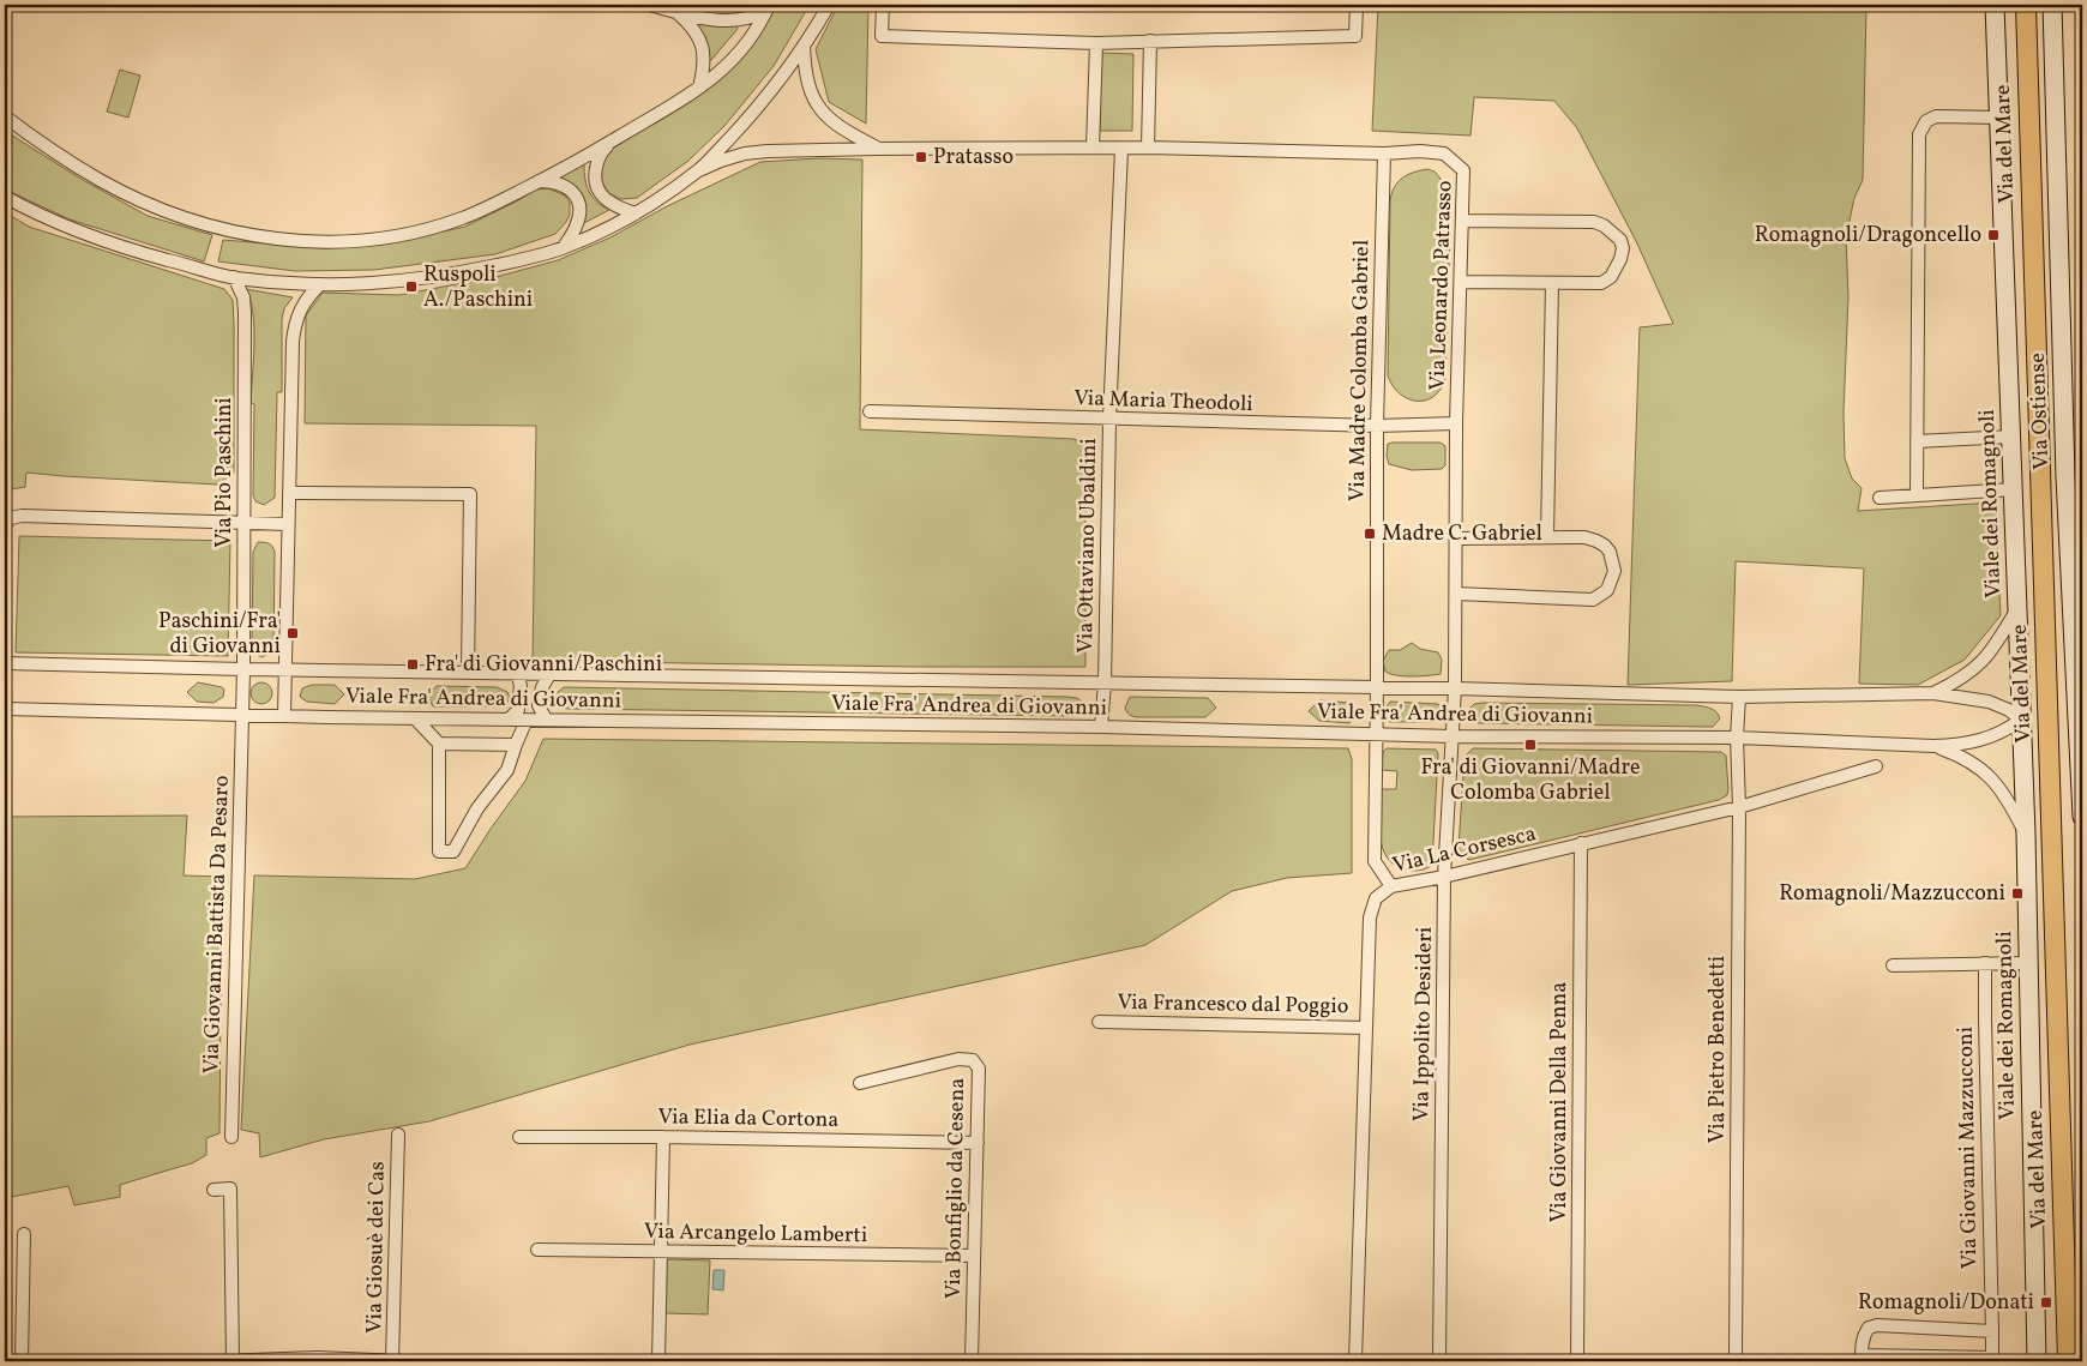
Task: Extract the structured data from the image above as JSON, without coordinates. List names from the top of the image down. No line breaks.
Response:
{"streets":{"main road":["Via del Mare","Via Ostiense","Viale dei Romagnoli"],"street":["Via Leonardo Patrasso","Via Madre Colomba Gabriel","Via Maria Theodoli","Via Pio Paschini","Via Ottaviano Ubaldini","Viale Fra' Andrea di Giovanni","Via La Corsesca","Via Giovanni Battista Da Pesaro","Via Francesco dal Poggio","Via Ippolito Desideri","Via Pietro Benedetti","Via Giovanni Della Penna","Via Elia da Cortona","Via Giovanni Mazzucconi","Via Bonfiglio da Cesena","Via Arcangelo Lamberti","Via Giosuè dei Cas"]},"crossings":[["Via Leonardo Patrasso","Via Madre Colomba Gabriel"],["Via Leonardo Patrasso","Via Maria Theodoli"],["Via Leonardo Patrasso","Via Ottaviano Ubaldini"],["Via Leonardo Patrasso","Viale Fra' Andrea di Giovanni"],["Via Leonardo Patrasso","Via Ippolito Desideri"],["Via Madre Colomba Gabriel","Via Maria Theodoli"],["Via Madre Colomba Gabriel","Viale Fra' Andrea di Giovanni"],["Via Madre Colomba Gabriel","Via La Corsesca"],["Via Maria Theodoli","Via Ottaviano Ubaldini"],["Via Pio Paschini","Viale Fra' Andrea di Giovanni"],["Via Pio Paschini","Via Giovanni Battista Da Pesaro"],["Viale dei Romagnoli","Viale Fra' Andrea di Giovanni"],["Via Ottaviano Ubaldini","Viale Fra' Andrea di Giovanni"],["Viale Fra' Andrea di Giovanni","Via Giovanni Battista Da Pesaro"],["Viale Fra' Andrea di Giovanni","Via Ippolito Desideri"],["Viale Fra' Andrea di Giovanni","Via Pietro Benedetti"],["Via La Corsesca","Via Francesco dal Poggio"],["Via La Corsesca","Via Ippolito Desideri"],["Via La Corsesca","Via Pietro Benedetti"],["Via La Corsesca","Via Giovanni Della Penna"],["Via Elia da Cortona","Via Bonfiglio da Cesena"],["Via Bonfiglio da Cesena","Via Arcangelo Lamberti"]],"places":{"transit":["Pratasso","Romagnoli/Dragoncello","Ruspoli A./Paschini","Madre C. Gabriel","Paschini/Fra' di Giovanni","Fra' di Giovanni/Paschini","Fra' di Giovanni/Madre Colomba Gabriel","Romagnoli/Mazzucconi","Romagnoli/Donati"]}}
